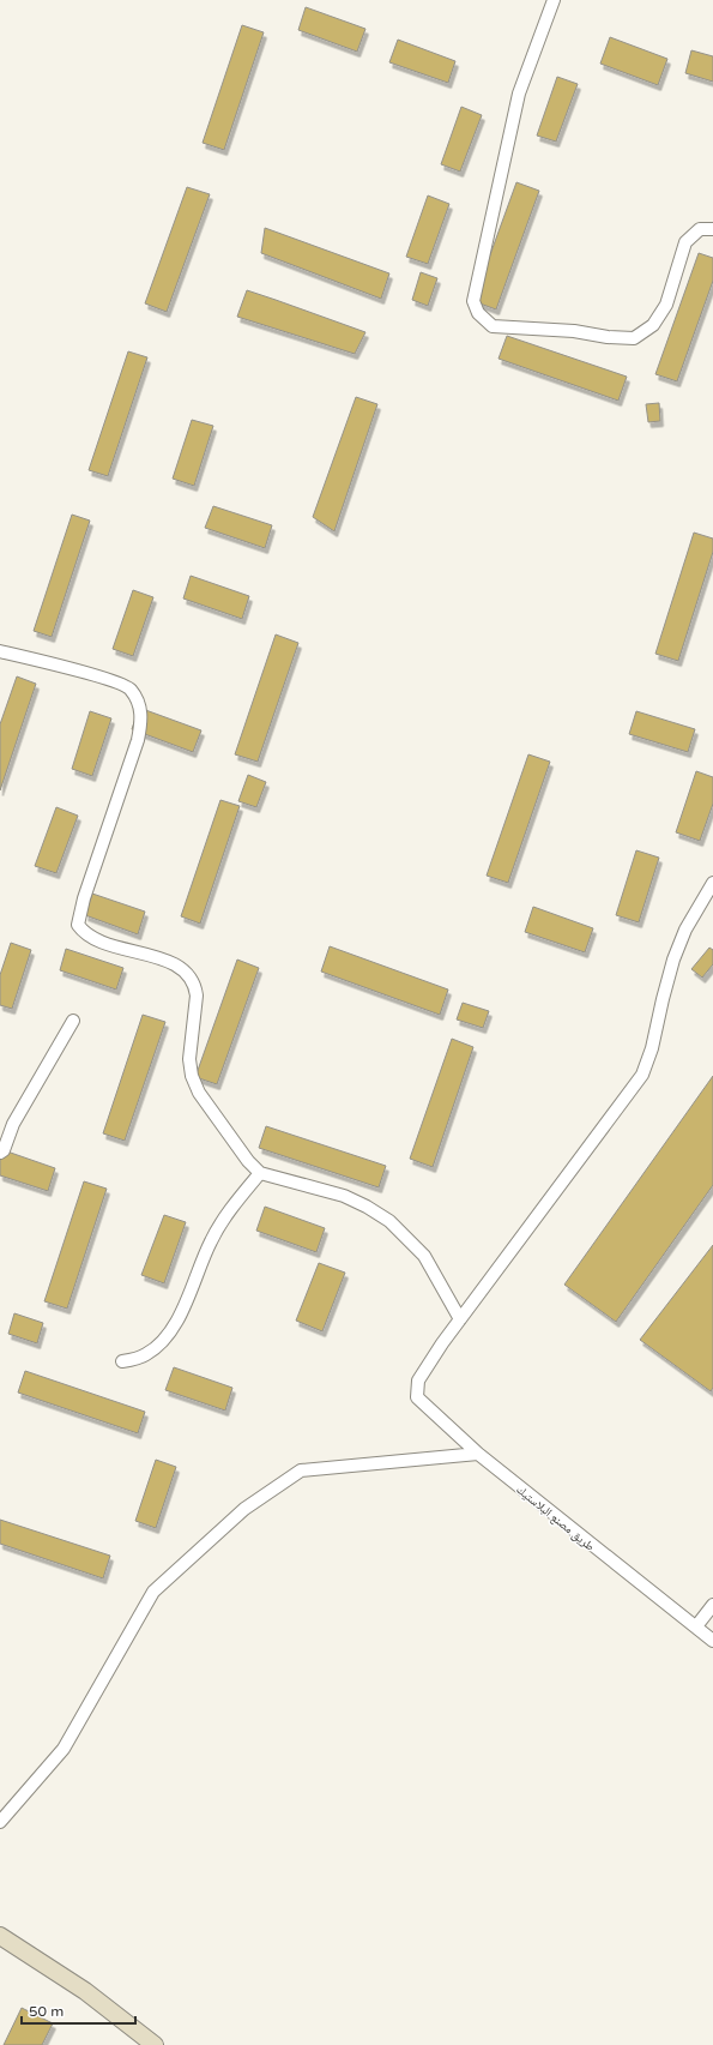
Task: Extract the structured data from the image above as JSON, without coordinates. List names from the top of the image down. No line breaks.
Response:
{"streets":{"street":["طريق مصنع البلاستيك"]},"scale_bar":"50 m"}
